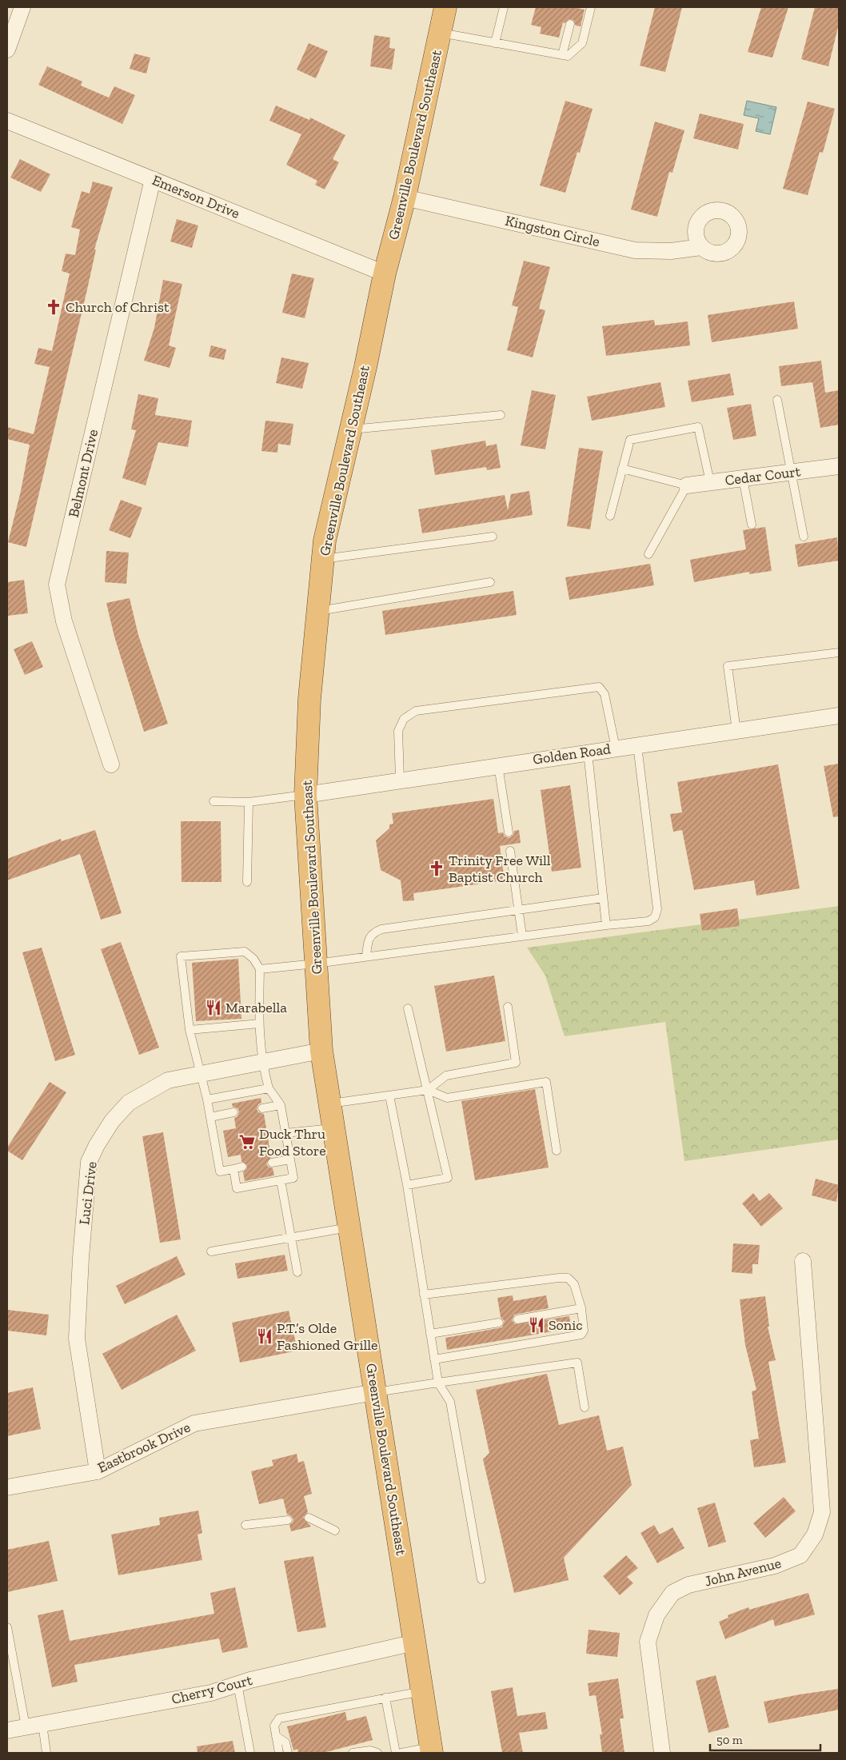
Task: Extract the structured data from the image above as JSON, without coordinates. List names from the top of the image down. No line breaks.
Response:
{"streets":{"highway":["Greenville Boulevard Southeast"],"street":["Emerson Drive","Kingston Circle","Belmont Drive","Cedar Court","Golden Road","Luci Drive","Eastbrook Drive","John Avenue","Cherry Court"]},"crossings":[["Greenville Boulevard Southeast","Emerson Drive"],["Greenville Boulevard Southeast","Kingston Circle"],["Greenville Boulevard Southeast","Golden Road"],["Greenville Boulevard Southeast","Luci Drive"],["Greenville Boulevard Southeast","Eastbrook Drive"],["Greenville Boulevard Southeast","Cherry Court"],["Emerson Drive","Belmont Drive"],["Luci Drive","Eastbrook Drive"]],"places":{"church":["Church of Christ","Trinity Free Will Baptist Church"],"restaurant":["Marabella","Sonic","P.T.’s Olde Fashioned Grille"],"supermarket":["Duck Thru Food Store"]},"scale_bar":"50 m"}
